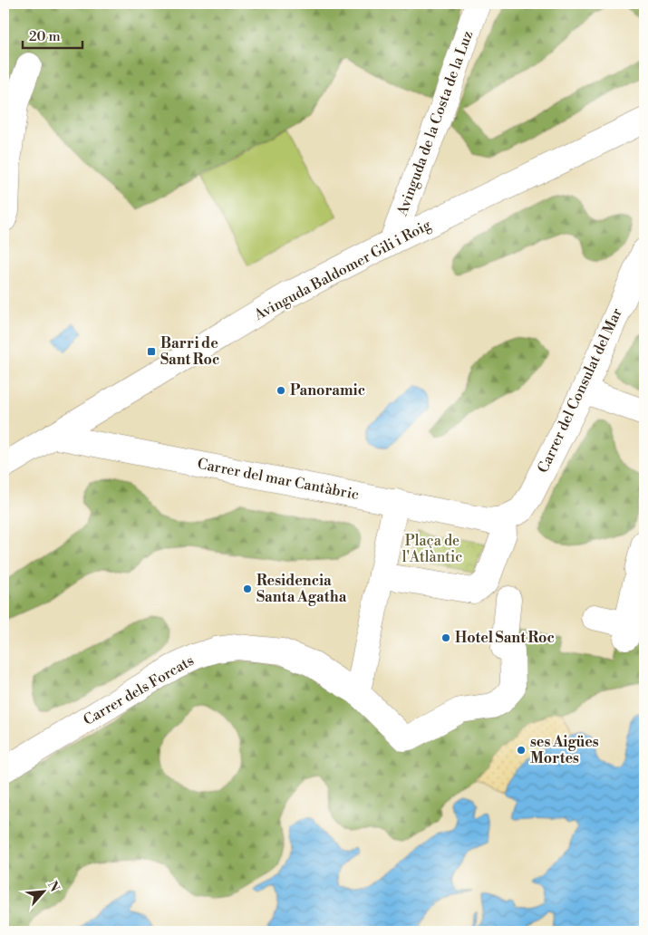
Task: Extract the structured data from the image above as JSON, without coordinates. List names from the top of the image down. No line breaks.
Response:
{"streets":{"street":["Avinguda de la Costa de la Luz","Avinguda Baldomer Gili i Roig","Carrer del Consulat del Mar","Carrer del mar Cantàbric","Carrer dels Forcats"]},"crossings":[["Avinguda de la Costa de la Luz","Avinguda Baldomer Gili i Roig"],["Avinguda Baldomer Gili i Roig","Carrer del mar Cantàbric"],["Carrer del Consulat del Mar","Carrer del mar Cantàbric"]],"parks":["Plaça de l'Atlàntic"],"places":{"transit":["Barri de Sant Roc"],"other":["Panoramic","Residencia Santa Agatha","Hotel Sant Roc","ses Aigües Mortes"]},"scale_bar":"20 m","north":"top right"}
